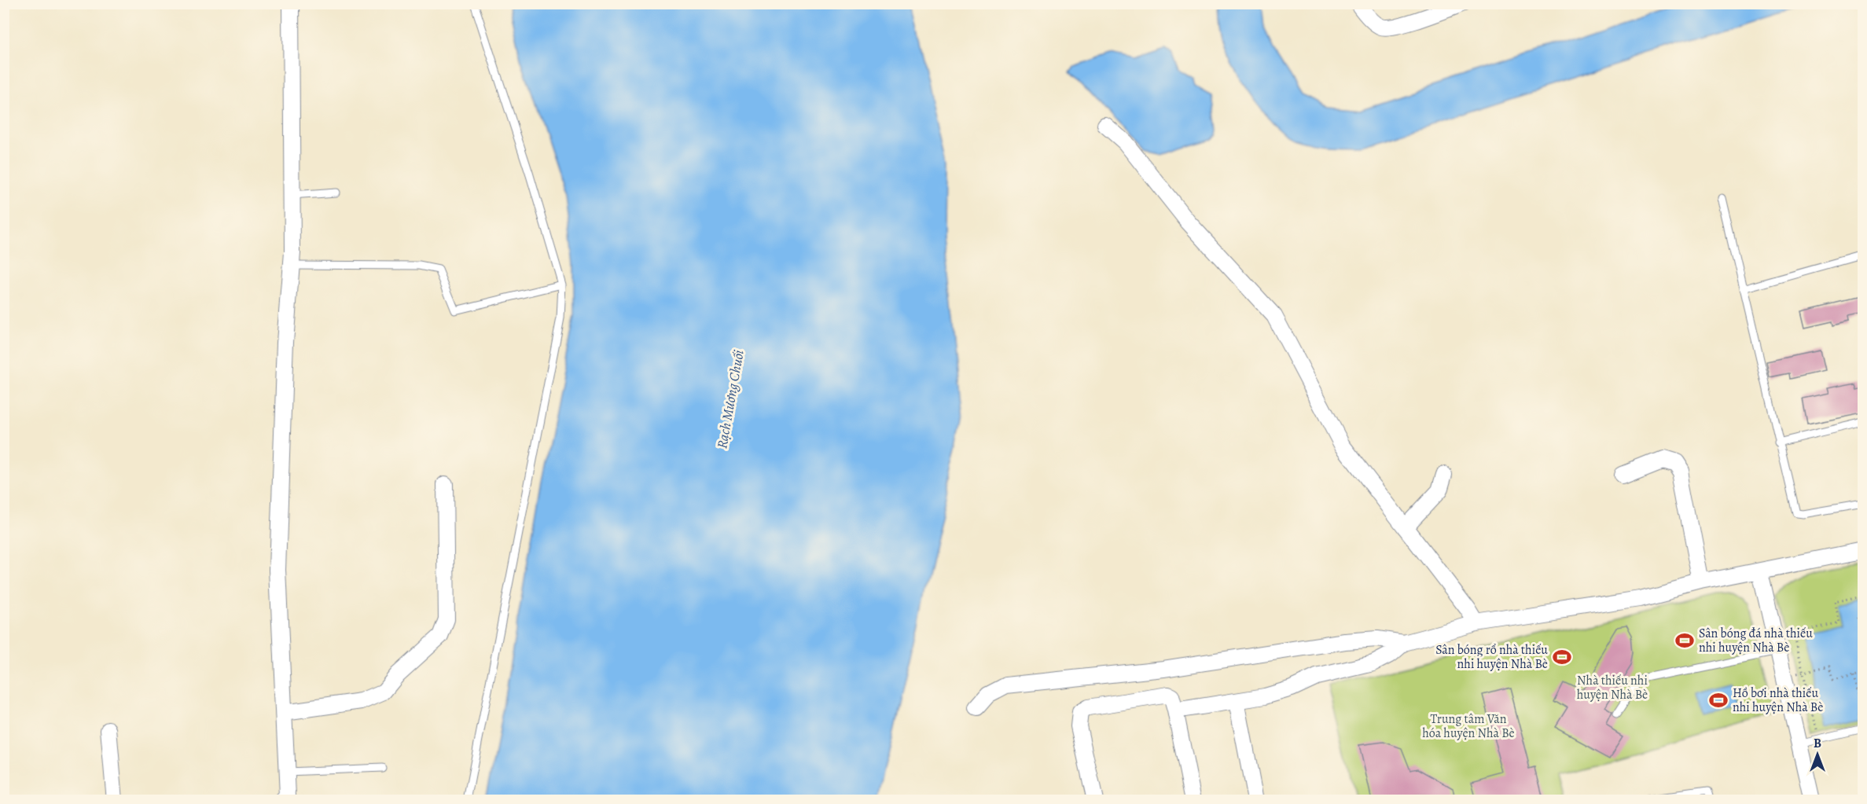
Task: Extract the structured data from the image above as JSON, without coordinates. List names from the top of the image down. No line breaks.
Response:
{"water":["Rạch Mương Chuối"],"parks":["Nhà thiếu nhi huyện Nhà Bè","Trung tâm Văn hóa huyện Nhà Bè"],"places":{"sports":["Sân bóng đá nhà thiếu nhi huyện Nhà Bè","Sân bóng rổ nhà thiếu nhi huyện Nhà Bè","Hồ bơi nhà thiếu nhi huyện Nhà Bè"]},"north":"top"}
